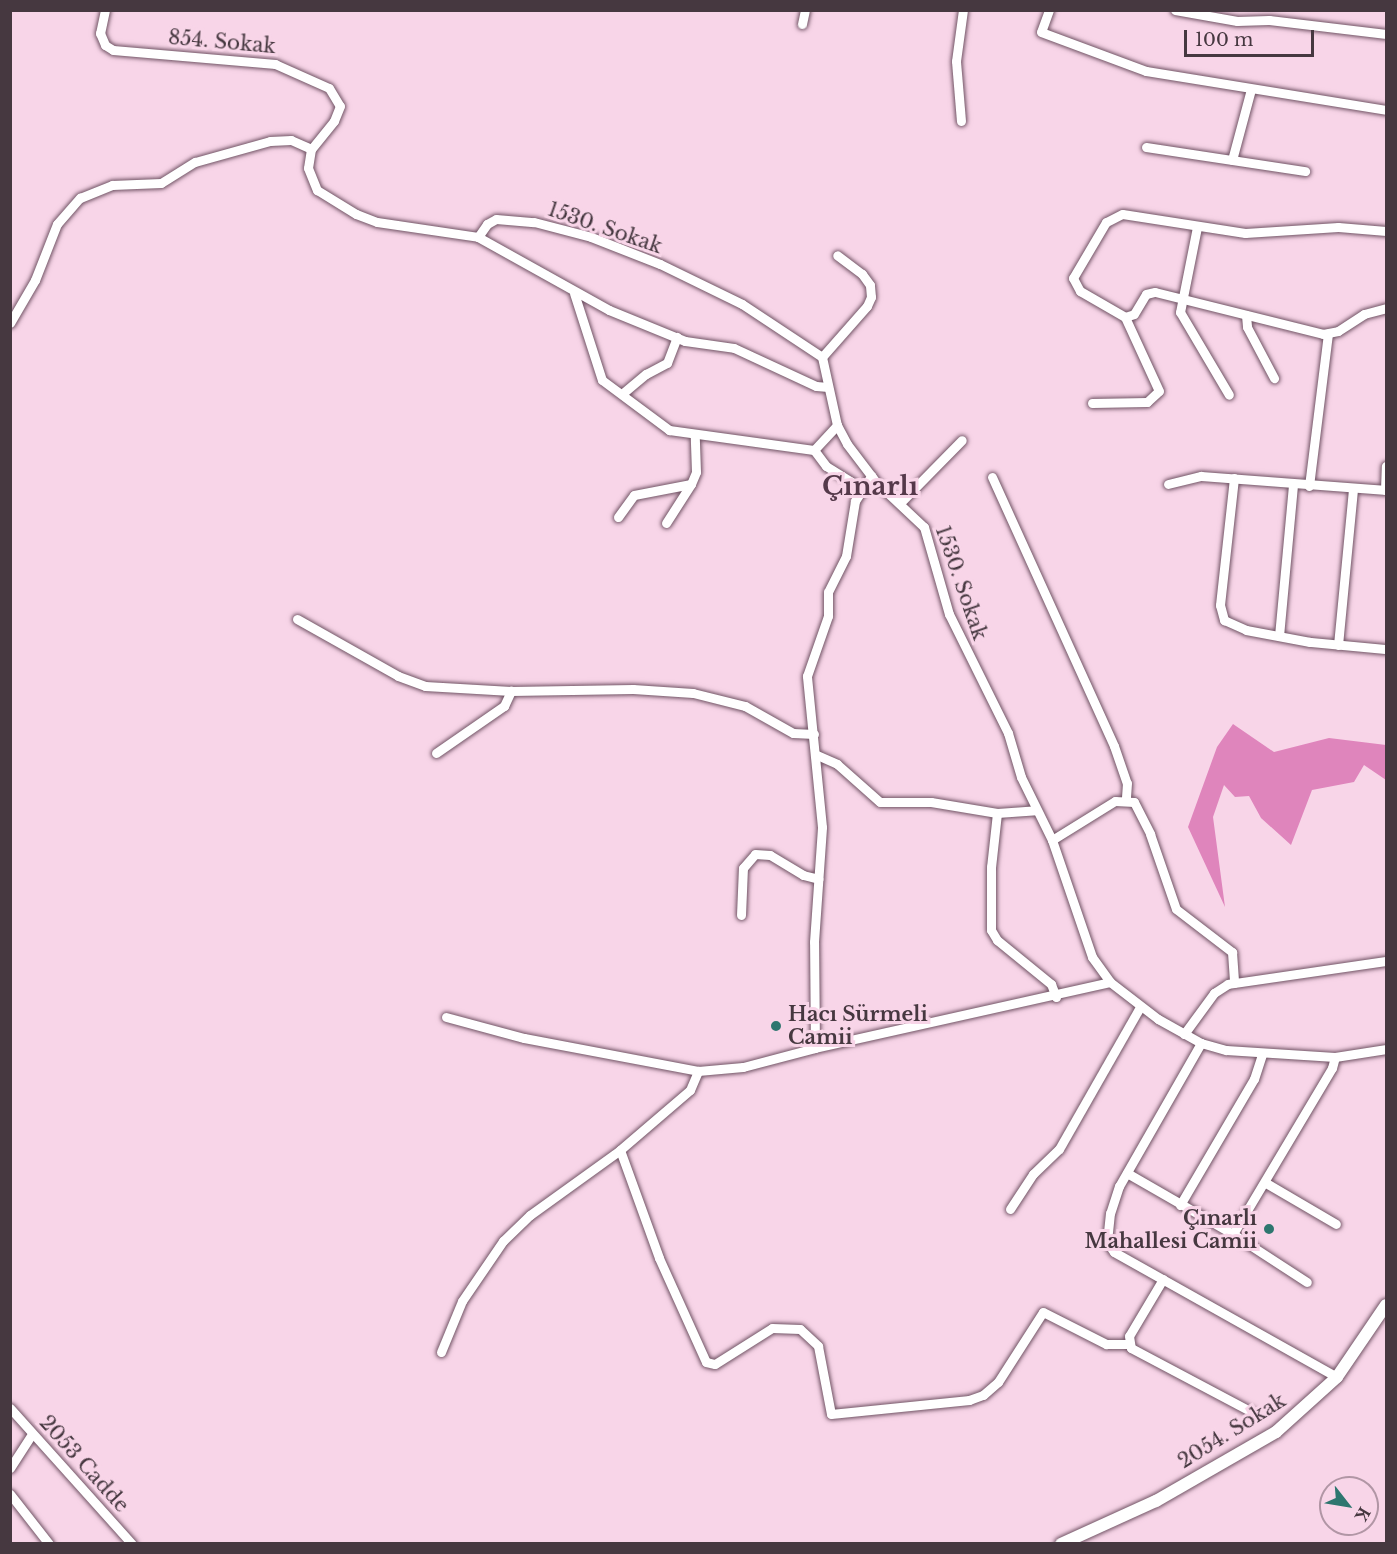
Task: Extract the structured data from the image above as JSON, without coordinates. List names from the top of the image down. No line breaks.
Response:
{"streets":{"main road":["2054. Sokak"],"street":["854. Sokak","1530. Sokak","2053 Cadde"]},"districts":["Çınarlı"],"places":["Hacı Sürmeli Camii","Çınarlı Mahallesi Camii"],"scale_bar":"100 m","north":"bottom right"}
